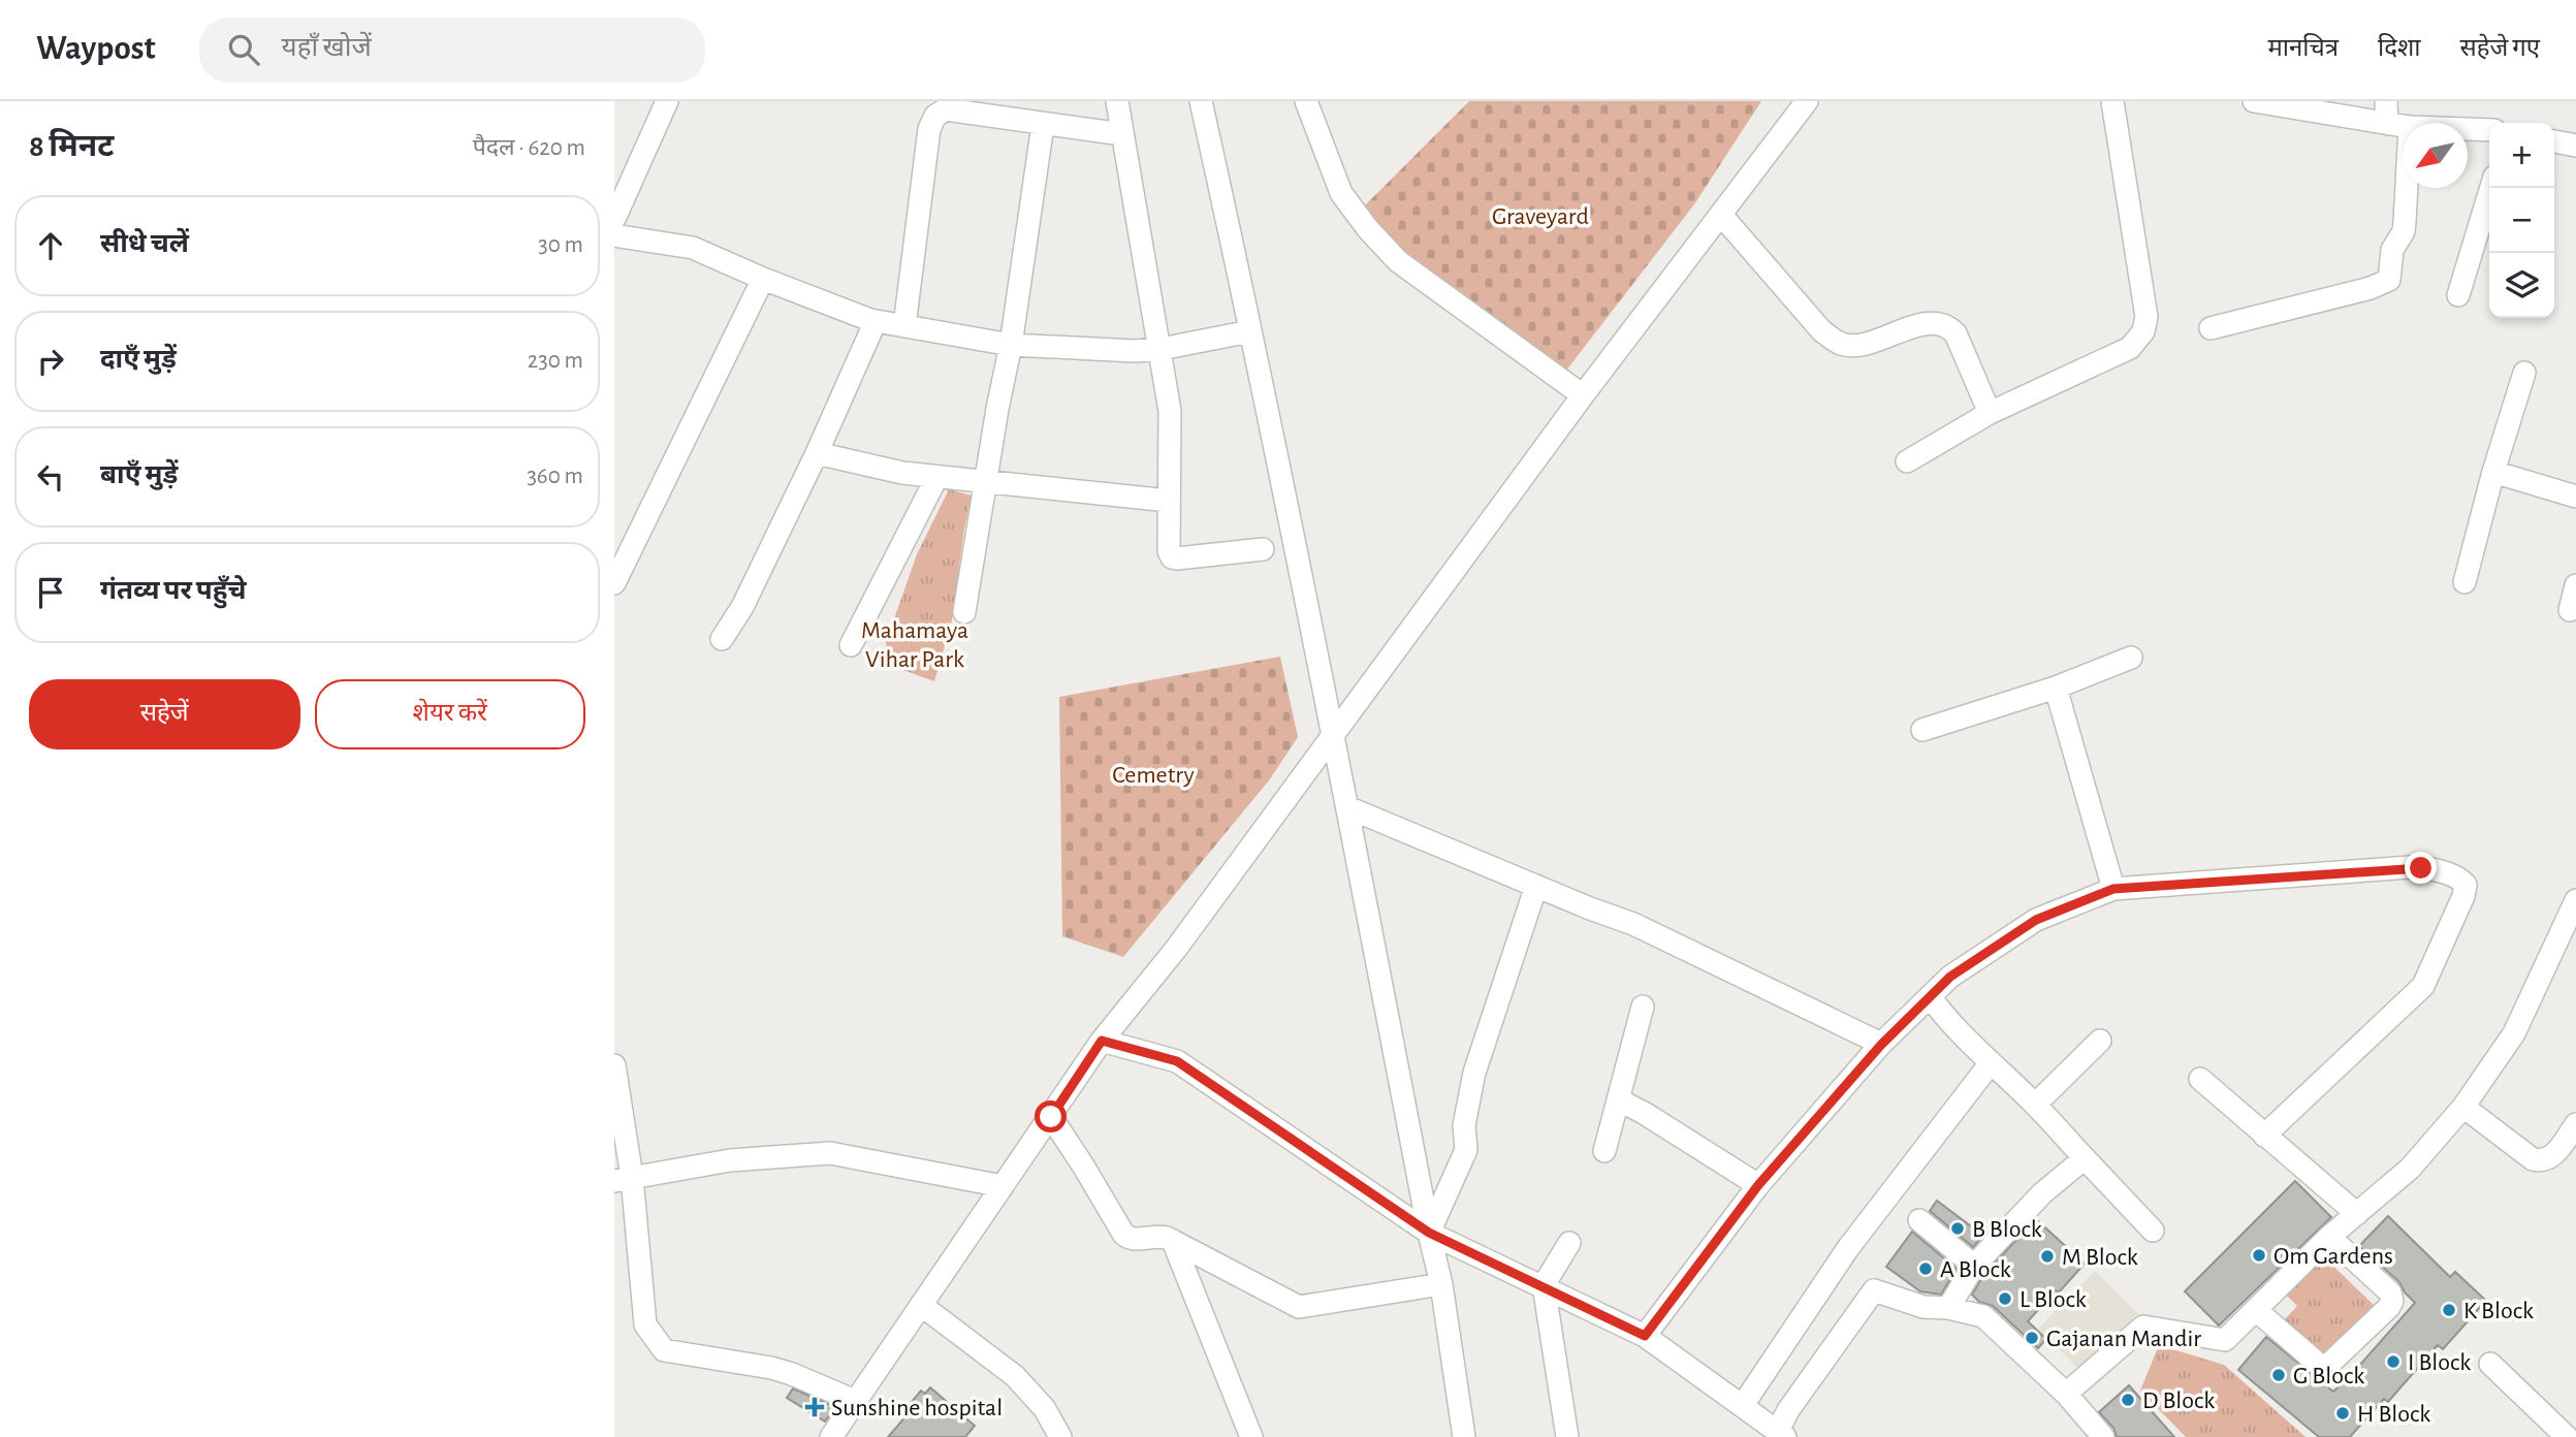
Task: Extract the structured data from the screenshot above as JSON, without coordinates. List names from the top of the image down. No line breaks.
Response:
{"parks":["Graveyard","Mahamaya Vihar Park","Cemetry"],"places":{"other":["B Block","Om Gardens","M Block","A Block","L Block","K Block","Gajanan Mandir","I Block","G Block","D Block","H Block"],"health":["Sunshine hospital"]},"north":"bottom left","page":{"header":"Waypost","search":"यहाँ खोजें","nav":["मानचित्र","दिशा","सहेजे गए"],"heading":["8 मिनट","पैदल · 620 m"],"map_buttons":["+","−"],"list":[["सीधे चलें","30 m"],["दाएँ मुड़ें","230 m"],["बाएँ मुड़ें","360 m"],"गंतव्य पर पहुँचे"],"buttons":["सहेजें","शेयर करें"]}}
